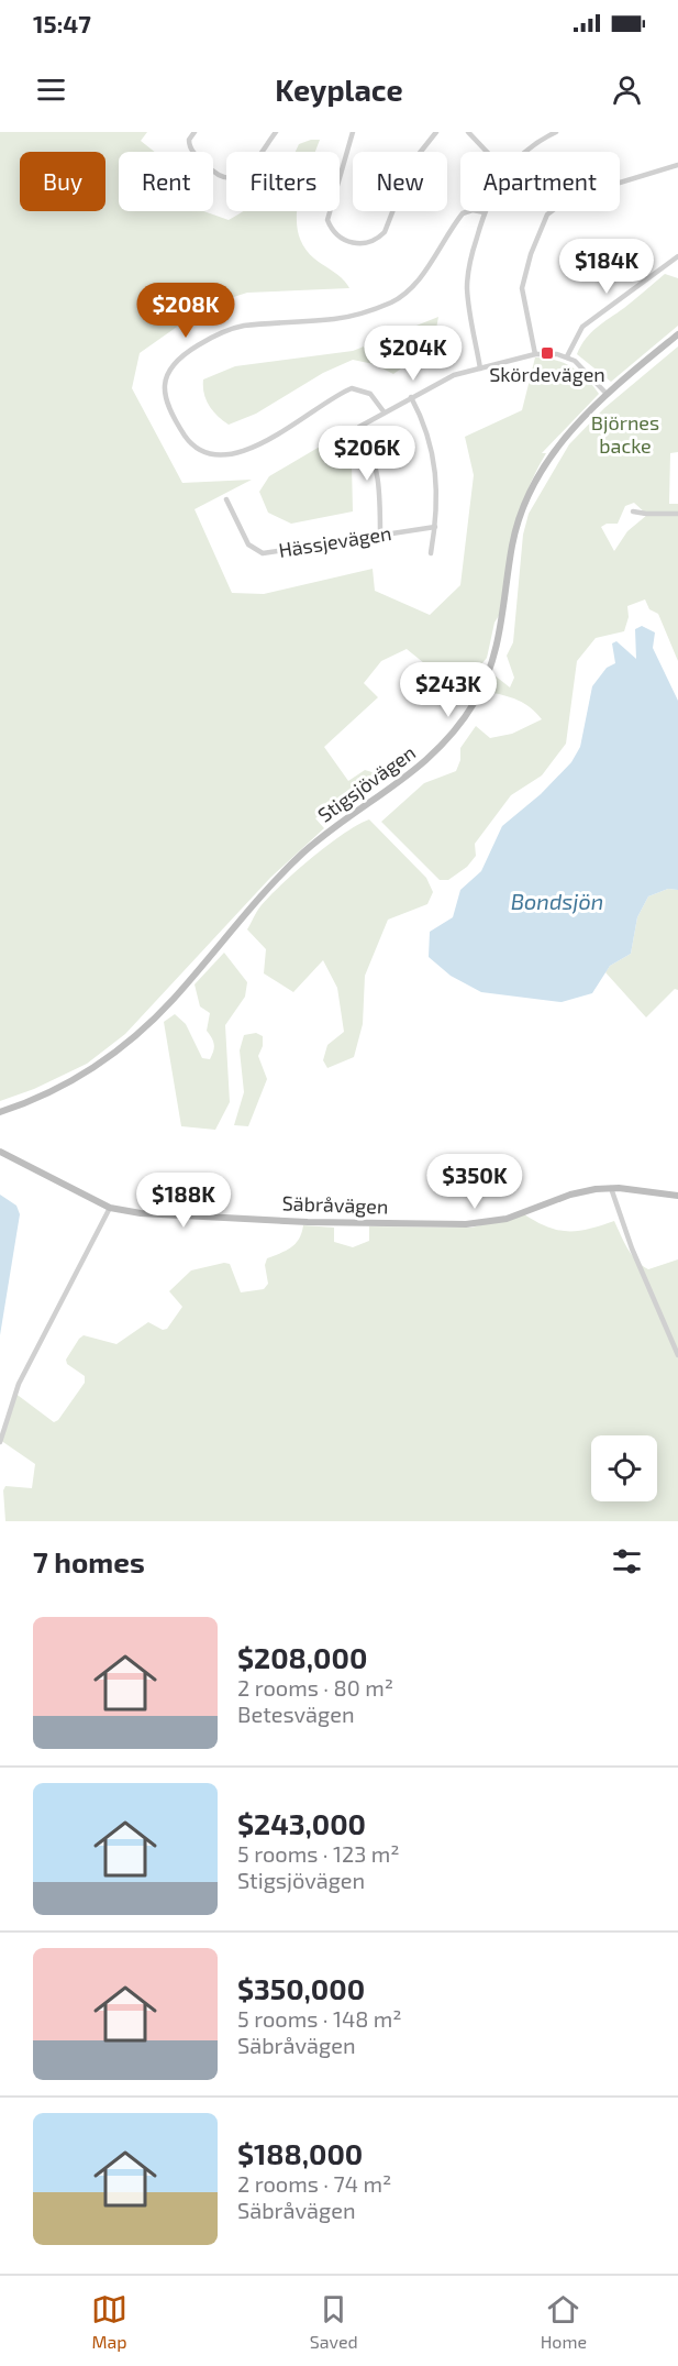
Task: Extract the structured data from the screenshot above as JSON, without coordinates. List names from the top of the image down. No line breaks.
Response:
{"streets":{"main road":["Stigsjövägen","Säbråvägen"],"street":["Hässjevägen"]},"water":["Bondsjön"],"parks":["Björnes backe"],"places":{"transit":["Skördevägen"]},"page":{"status":"15:47","header":"Keyplace","chip":["Buy","Rent","Filters","New","Apartment"],"price":["$184K","$208K","$204K","$206K","$243K","$350K","$188K"],"heading":"7 homes","list":[{"name":"$208,000","note":"2 rooms · 80 m² · Betesvägen"},{"name":"$243,000","note":"5 rooms · 123 m² · Stigsjövägen"},{"name":"$350,000","note":"5 rooms · 148 m² · Säbråvägen"},{"name":"$188,000","note":"2 rooms · 74 m² · Säbråvägen"}],"tabs":["Map","Saved","Home"]}}
